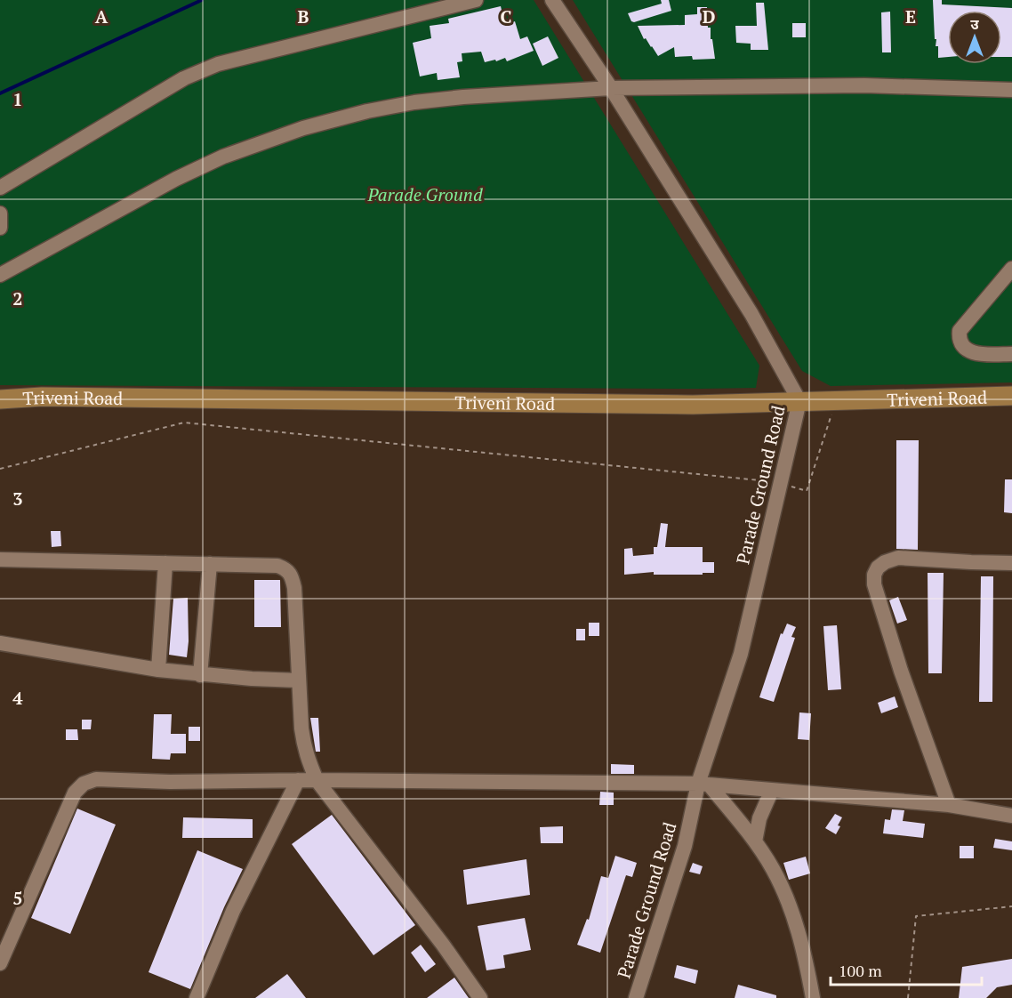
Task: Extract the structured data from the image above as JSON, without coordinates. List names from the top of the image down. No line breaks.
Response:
{"streets":{"main road":["Triveni Road"],"street":["Parade Ground Road"]},"crossings":[["Triveni Road","Parade Ground Road"]],"parks":["Parade Ground"],"scale_bar":"100 m","north":"top","grid":{"columns":["A","B","C","D","E"],"rows":["1","2","3","4","5"]}}
